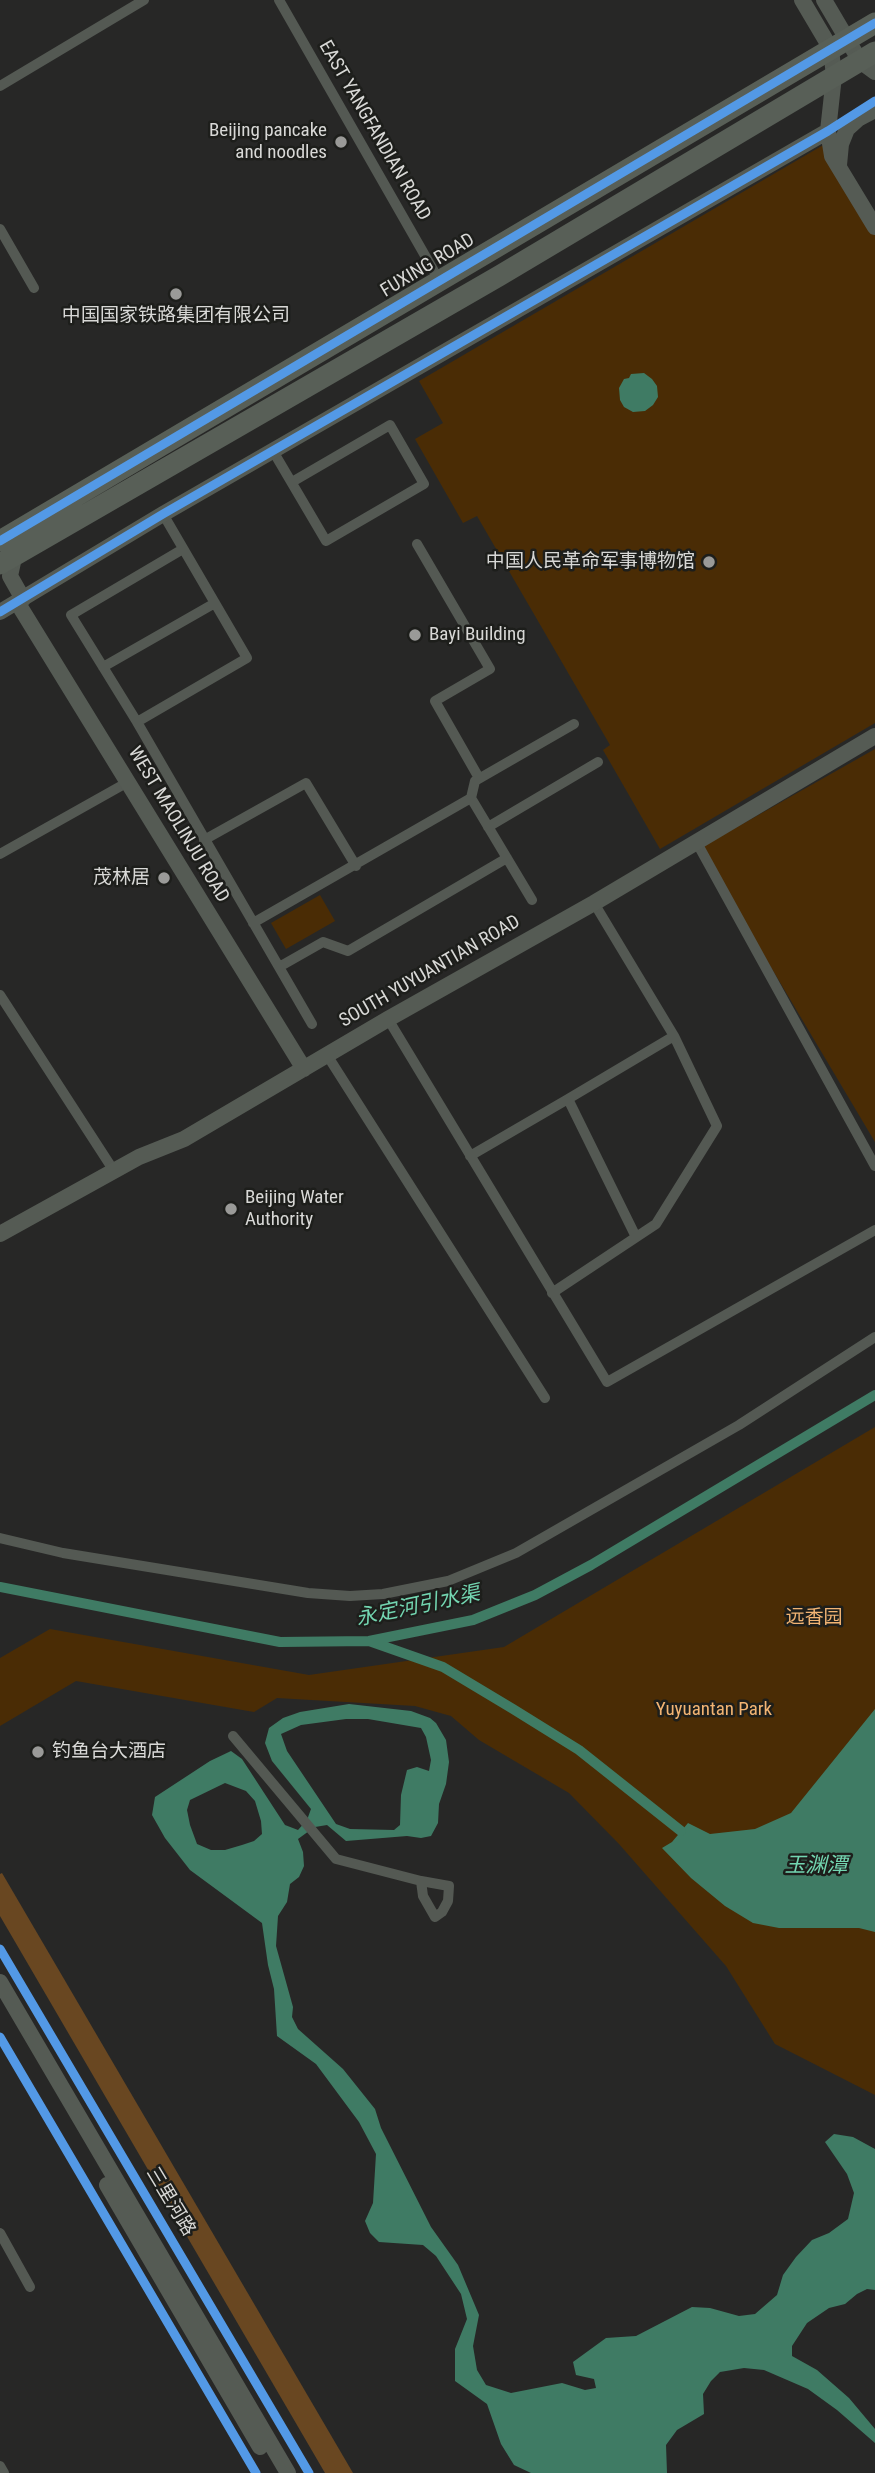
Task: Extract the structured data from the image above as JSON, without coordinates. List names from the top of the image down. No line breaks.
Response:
{"streets":{"highway":["FUXING ROAD"],"street":["EAST YANGFANDIAN ROAD","WEST MAOLINJU ROAD","SOUTH YUYUANTIAN ROAD"],"cycle path":["三里河路"]},"crossings":[["EAST YANGFANDIAN ROAD","FUXING ROAD"],["WEST MAOLINJU ROAD","SOUTH YUYUANTIAN ROAD"]],"water":["永定河引水渠","玉渊潭"],"parks":["远香园","Yuyuantan Park"],"places":["Beijing pancake and noodles","中国国家铁路集团有限公司","中国人民革命军事博物馆","Bayi Building","茂林居","Beijing Water Authority","钓鱼台大酒店"]}
